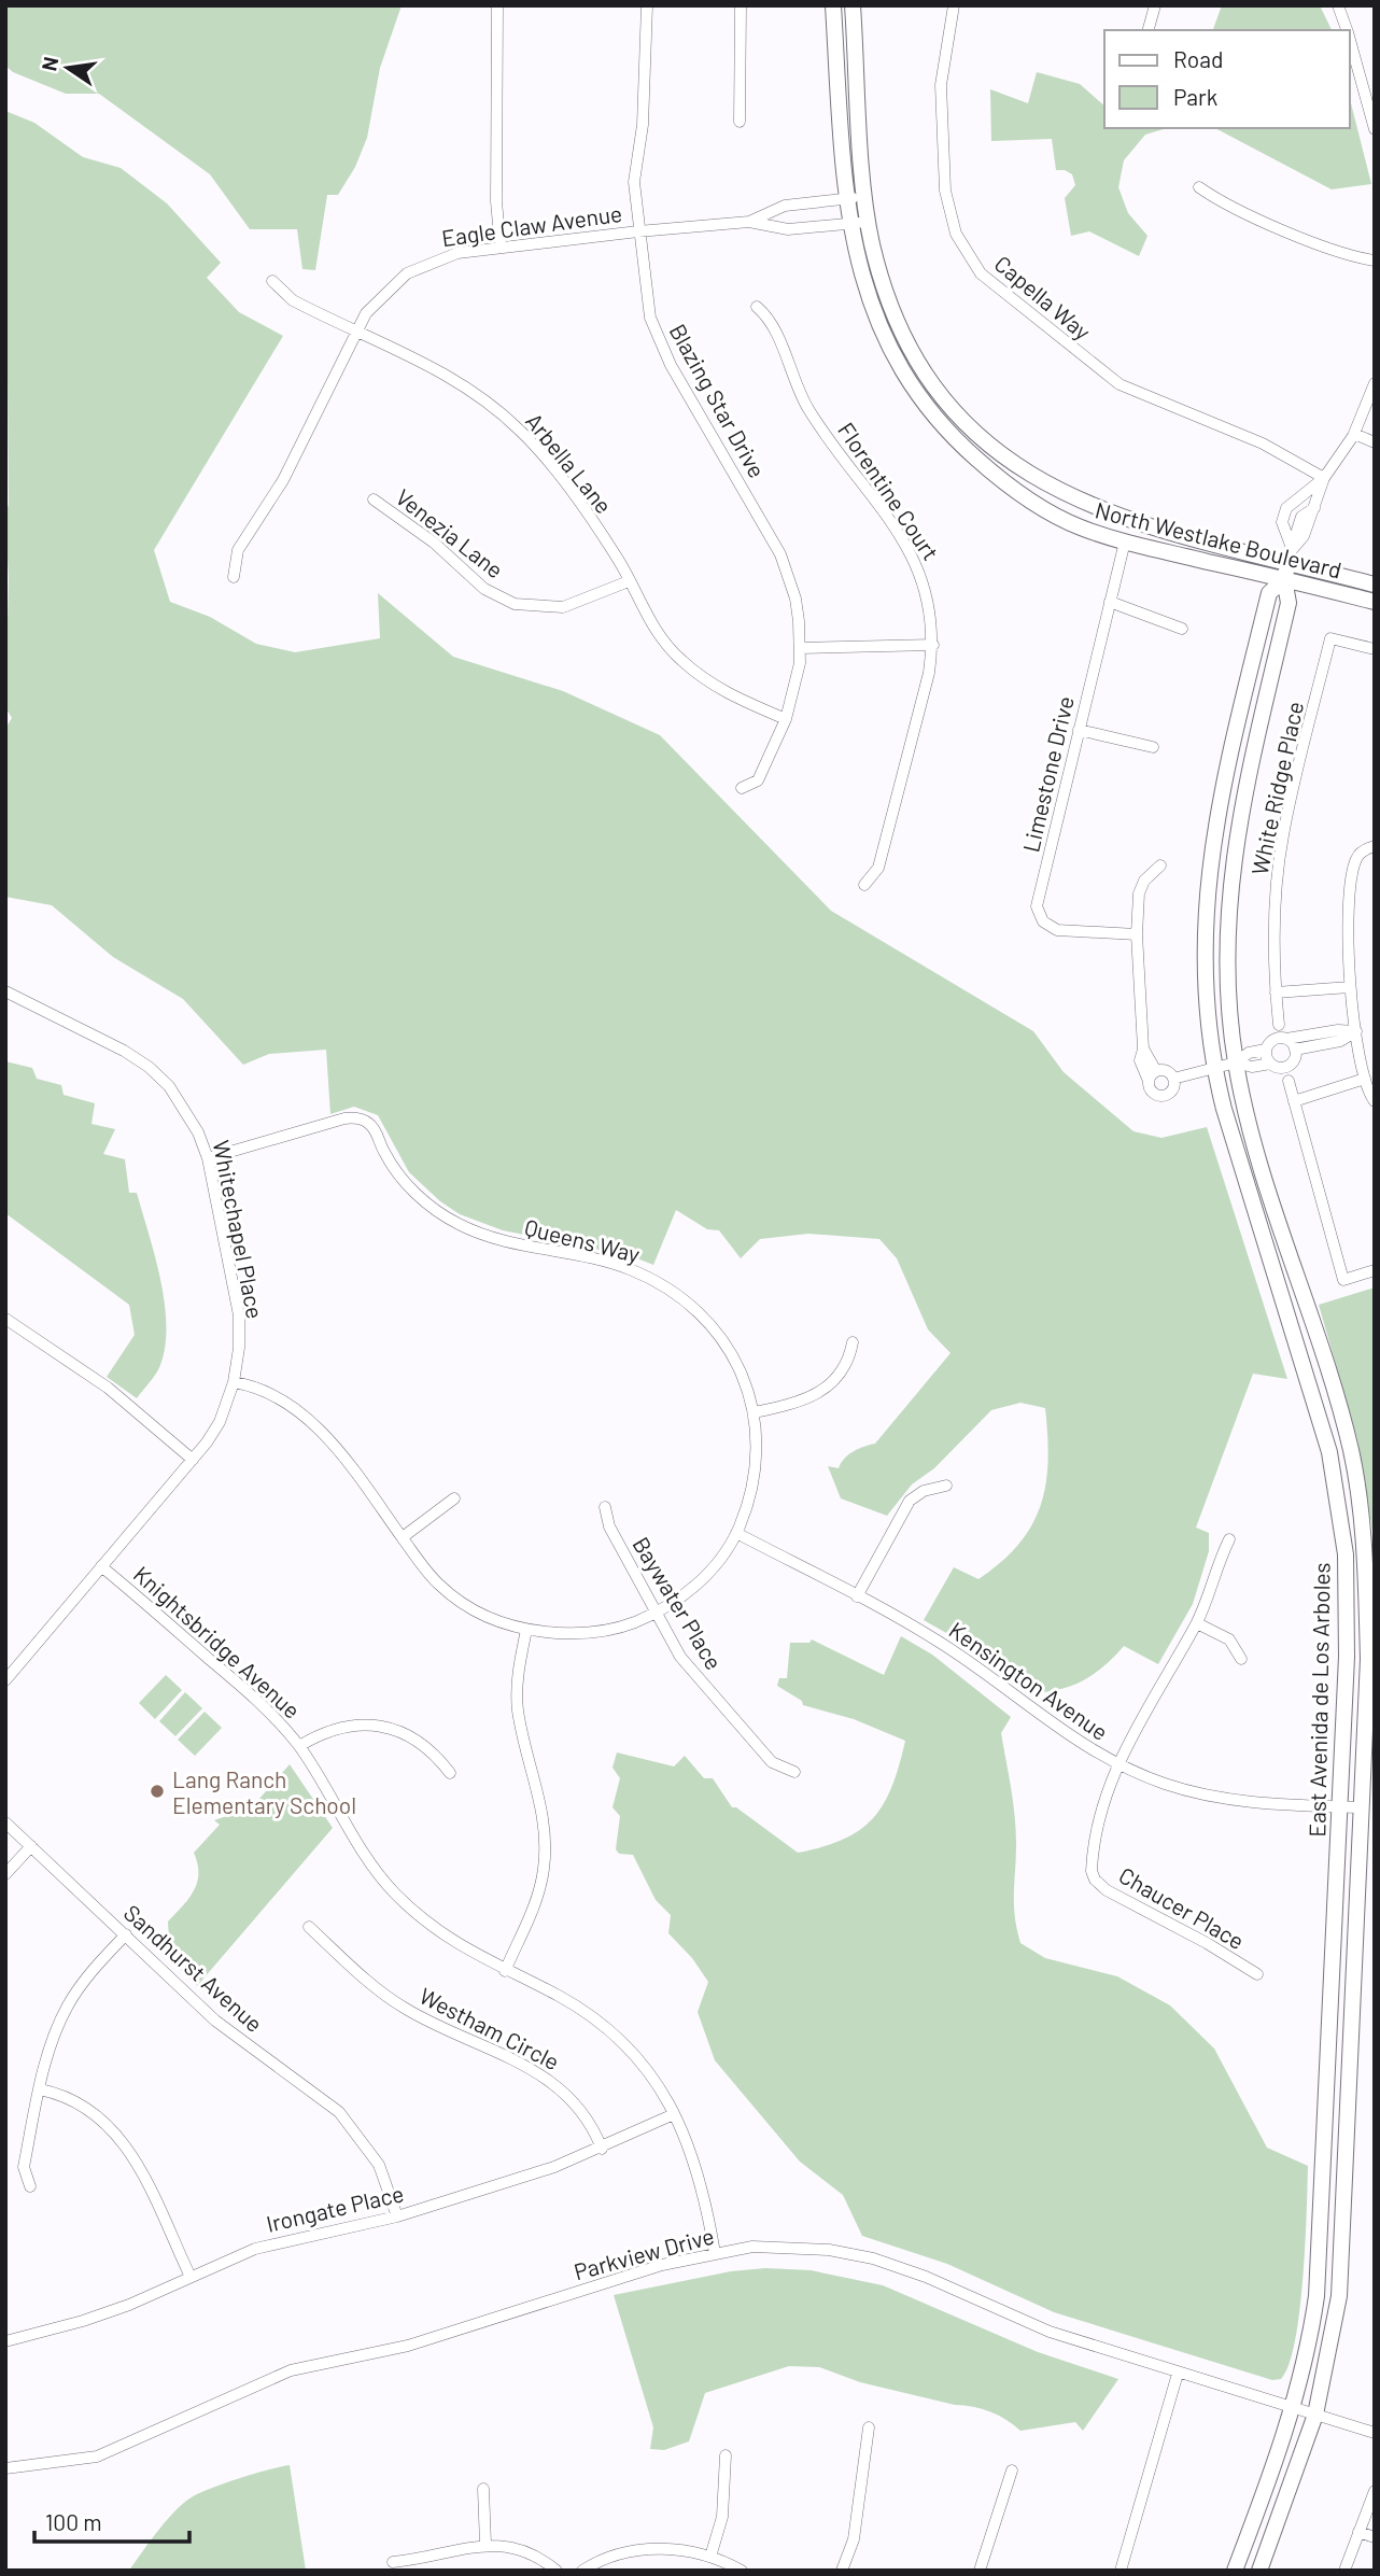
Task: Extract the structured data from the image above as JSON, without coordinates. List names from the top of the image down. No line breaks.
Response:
{"streets":{"main road":["North Westlake Boulevard","East Avenida de Los Arboles"],"street":["Eagle Claw Avenue","Capella Way","Blazing Star Drive","Arbella Lane","Florentine Court","Venezia Lane","Limestone Drive","White Ridge Place","Whitechapel Place","Queens Way","Baywater Place","Knightsbridge Avenue","Kensington Avenue","Chaucer Place","Sandhurst Avenue","Westham Circle","Irongate Place","Parkview Drive"]},"crossings":[["Eagle Claw Avenue","Blazing Star Drive"],["Eagle Claw Avenue","Arbella Lane"],["Eagle Claw Avenue","North Westlake Boulevard"],["Capella Way","East Avenida de Los Arboles"],["Blazing Star Drive","Arbella Lane"],["Arbella Lane","Venezia Lane"],["North Westlake Boulevard","Limestone Drive"],["North Westlake Boulevard","East Avenida de Los Arboles"],["Whitechapel Place","Queens Way"],["Whitechapel Place","Knightsbridge Avenue"],["Queens Way","Baywater Place"],["Queens Way","Kensington Avenue"],["Knightsbridge Avenue","Irongate Place"],["Knightsbridge Avenue","Parkview Drive"],["Kensington Avenue","East Avenida de Los Arboles"],["Kensington Avenue","Chaucer Place"],["East Avenida de Los Arboles","Parkview Drive"],["Sandhurst Avenue","Irongate Place"],["Westham Circle","Irongate Place"]],"places":["Lang Ranch Elementary School"],"legend":["Road","Park"],"scale_bar":"100 m","north":"left"}
